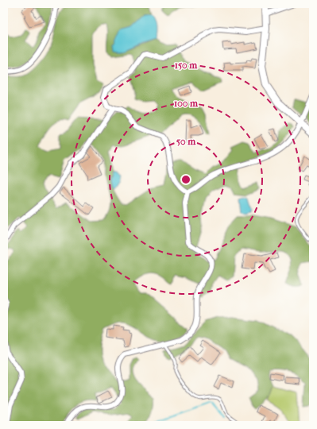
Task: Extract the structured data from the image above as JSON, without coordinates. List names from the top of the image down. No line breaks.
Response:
{"rings":["150 m","100 m","50 m"]}
